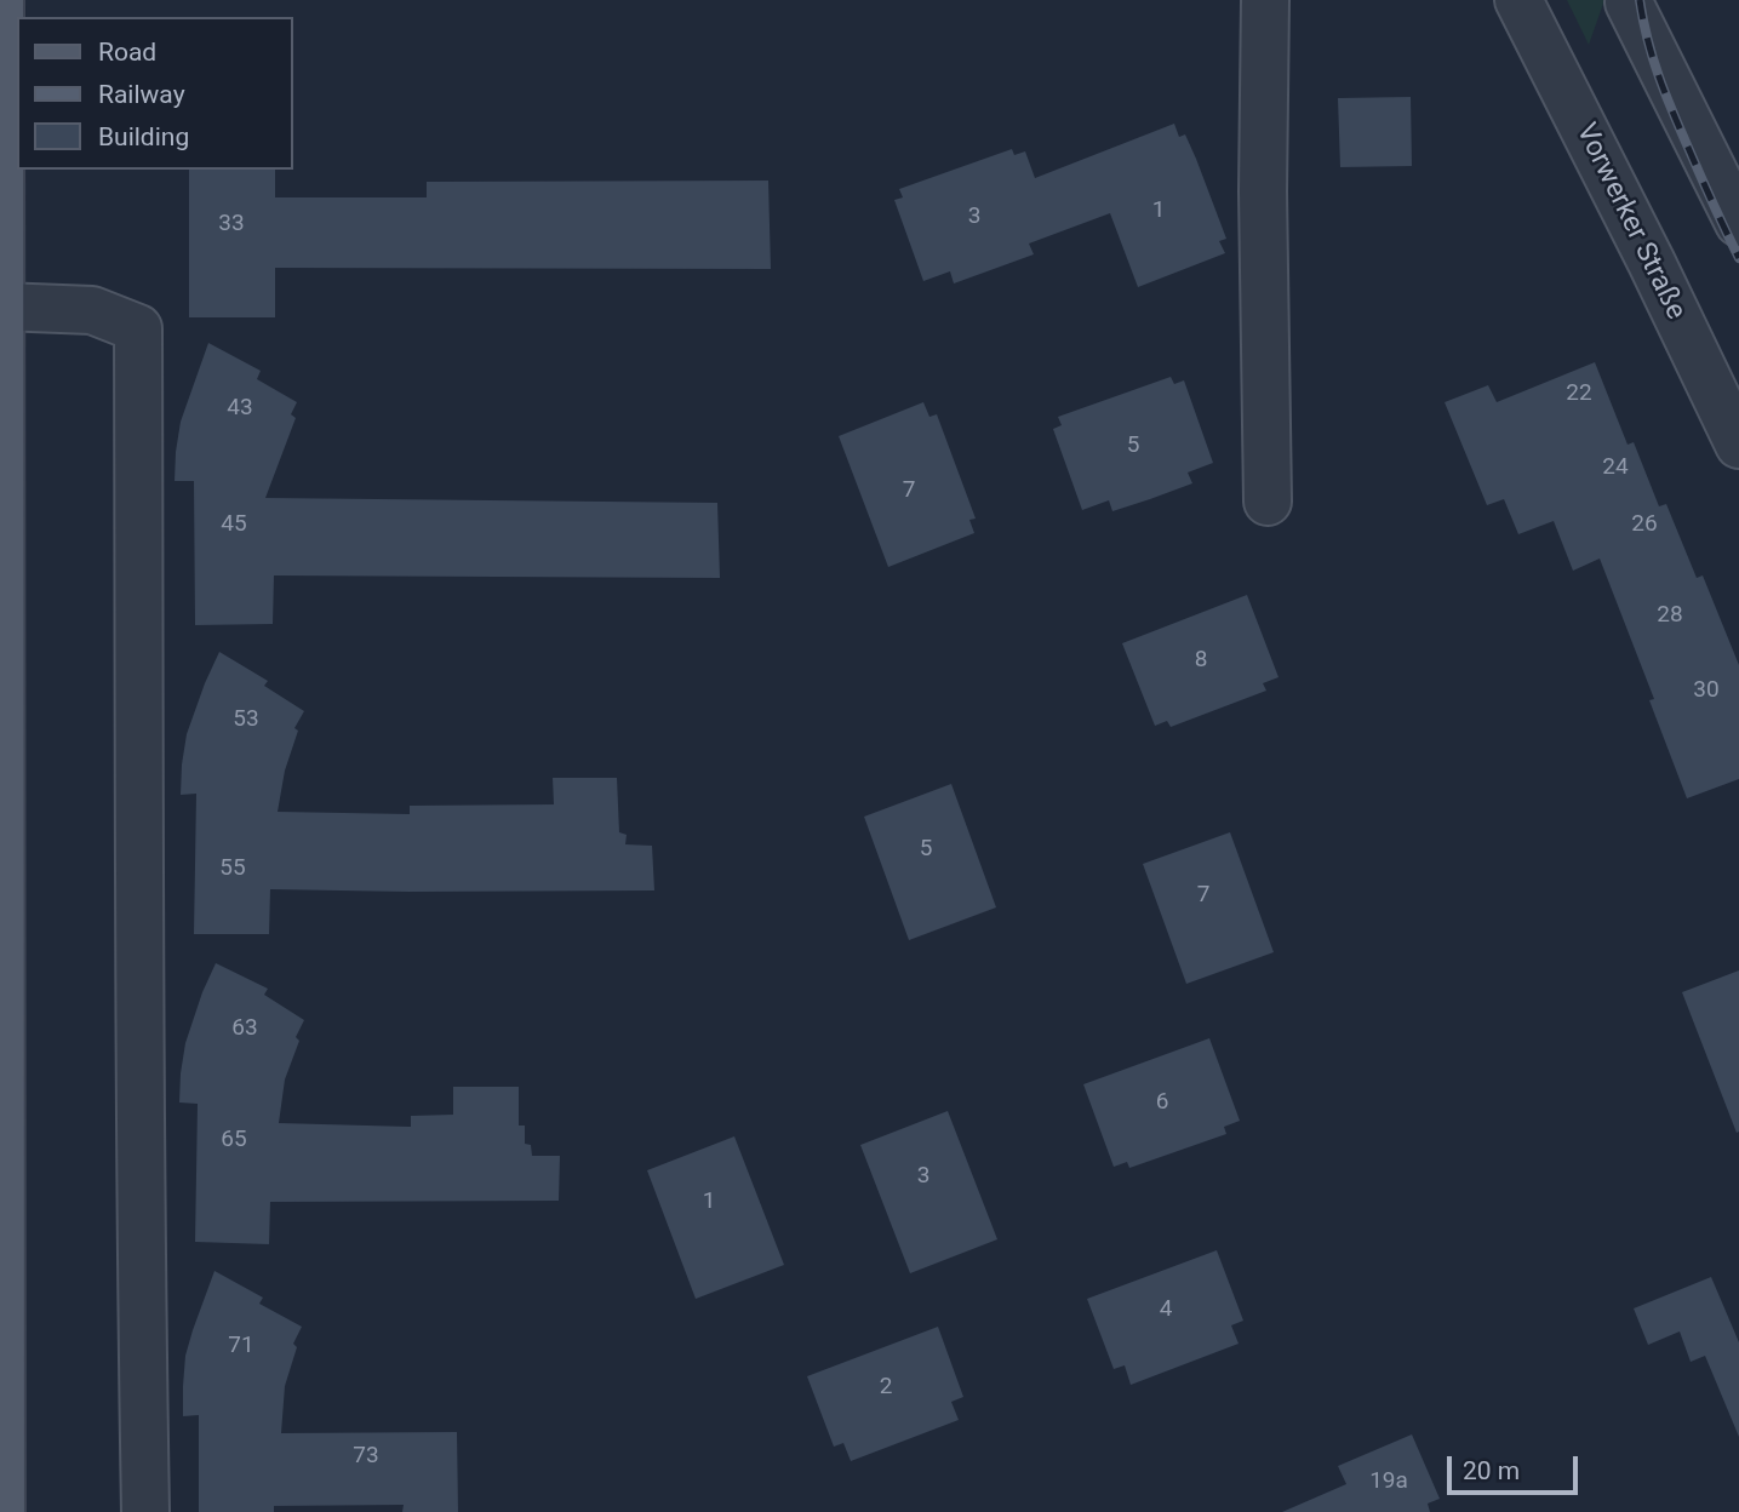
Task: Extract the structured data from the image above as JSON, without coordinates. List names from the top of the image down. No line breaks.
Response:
{"streets":{"street":["Vorwerker Straße"]},"house_numbers":["1","3","33","22","43","5","24","7","45","26","28","8","30","53","5","55","7","63","6","65","3","1","4","71","2","73","19a"],"legend":["Road","Railway","Building"],"scale_bar":"20 m"}
